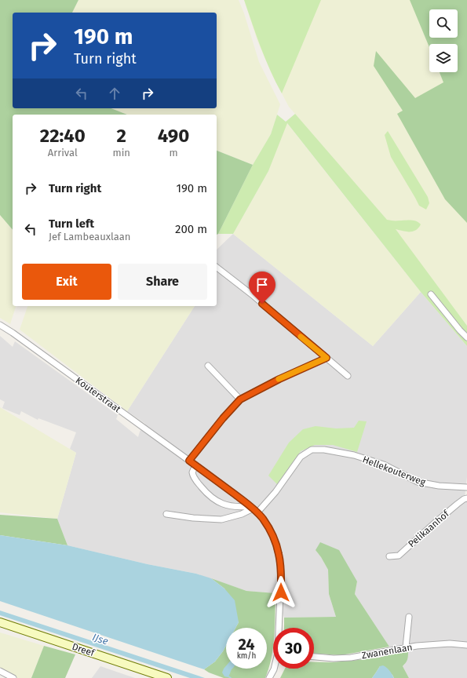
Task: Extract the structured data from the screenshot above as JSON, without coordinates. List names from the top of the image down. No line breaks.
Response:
{"streets":{"main road":["Dreef"],"street":["Kouterstraat","Hellekouterweg","Pelikaanhof","Zwanenlaan"]},"crossings":[["Kouterstraat","Hellekouterweg"]],"water":["IJse"],"page":{"turn":["190 m","Turn right"],"eta":["22:40","Arrival","2","min","490","m"],"list":[{"name":"Turn right","value":"190 m"},{"name":"Turn left","note":"Jef Lambeauxlaan","value":"200 m"}],"buttons":["Exit","Share"],"speed":"24 km/h","limit":"30"}}
